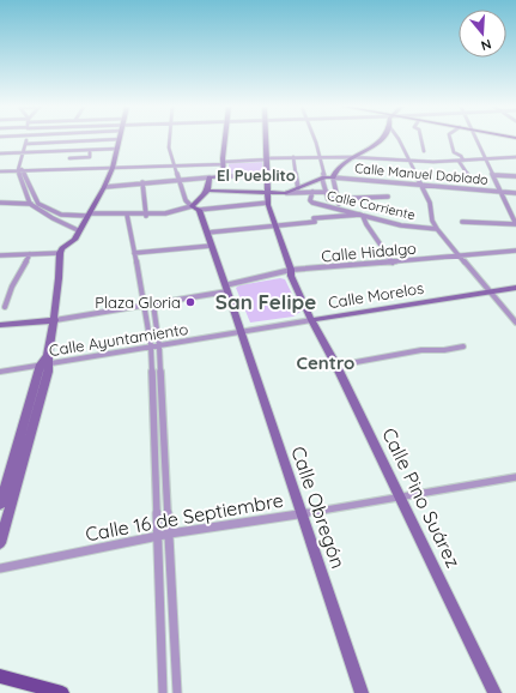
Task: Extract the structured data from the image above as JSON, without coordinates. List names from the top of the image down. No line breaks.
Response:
{"streets":{"street":["Calle Manuel Doblado","Calle Corriente","Calle Hidalgo","Calle Morelos","Calle Ayuntamiento","Calle Pino Suárez","Calle Obregón","Calle 16 de Septiembre"]},"crossings":[["Calle Hidalgo","Calle Pino Suárez"],["Calle Hidalgo","Calle Obregón"],["Calle Morelos","Calle Ayuntamiento"],["Calle Morelos","Calle Pino Suárez"],["Calle Morelos","Calle Obregón"],["Calle Ayuntamiento","Calle Obregón"],["Calle Pino Suárez","Calle 16 de Septiembre"],["Calle Obregón","Calle 16 de Septiembre"]],"districts":["El Pueblito","San Felipe","Centro"],"places":["Plaza Gloria"],"north":"bottom"}
